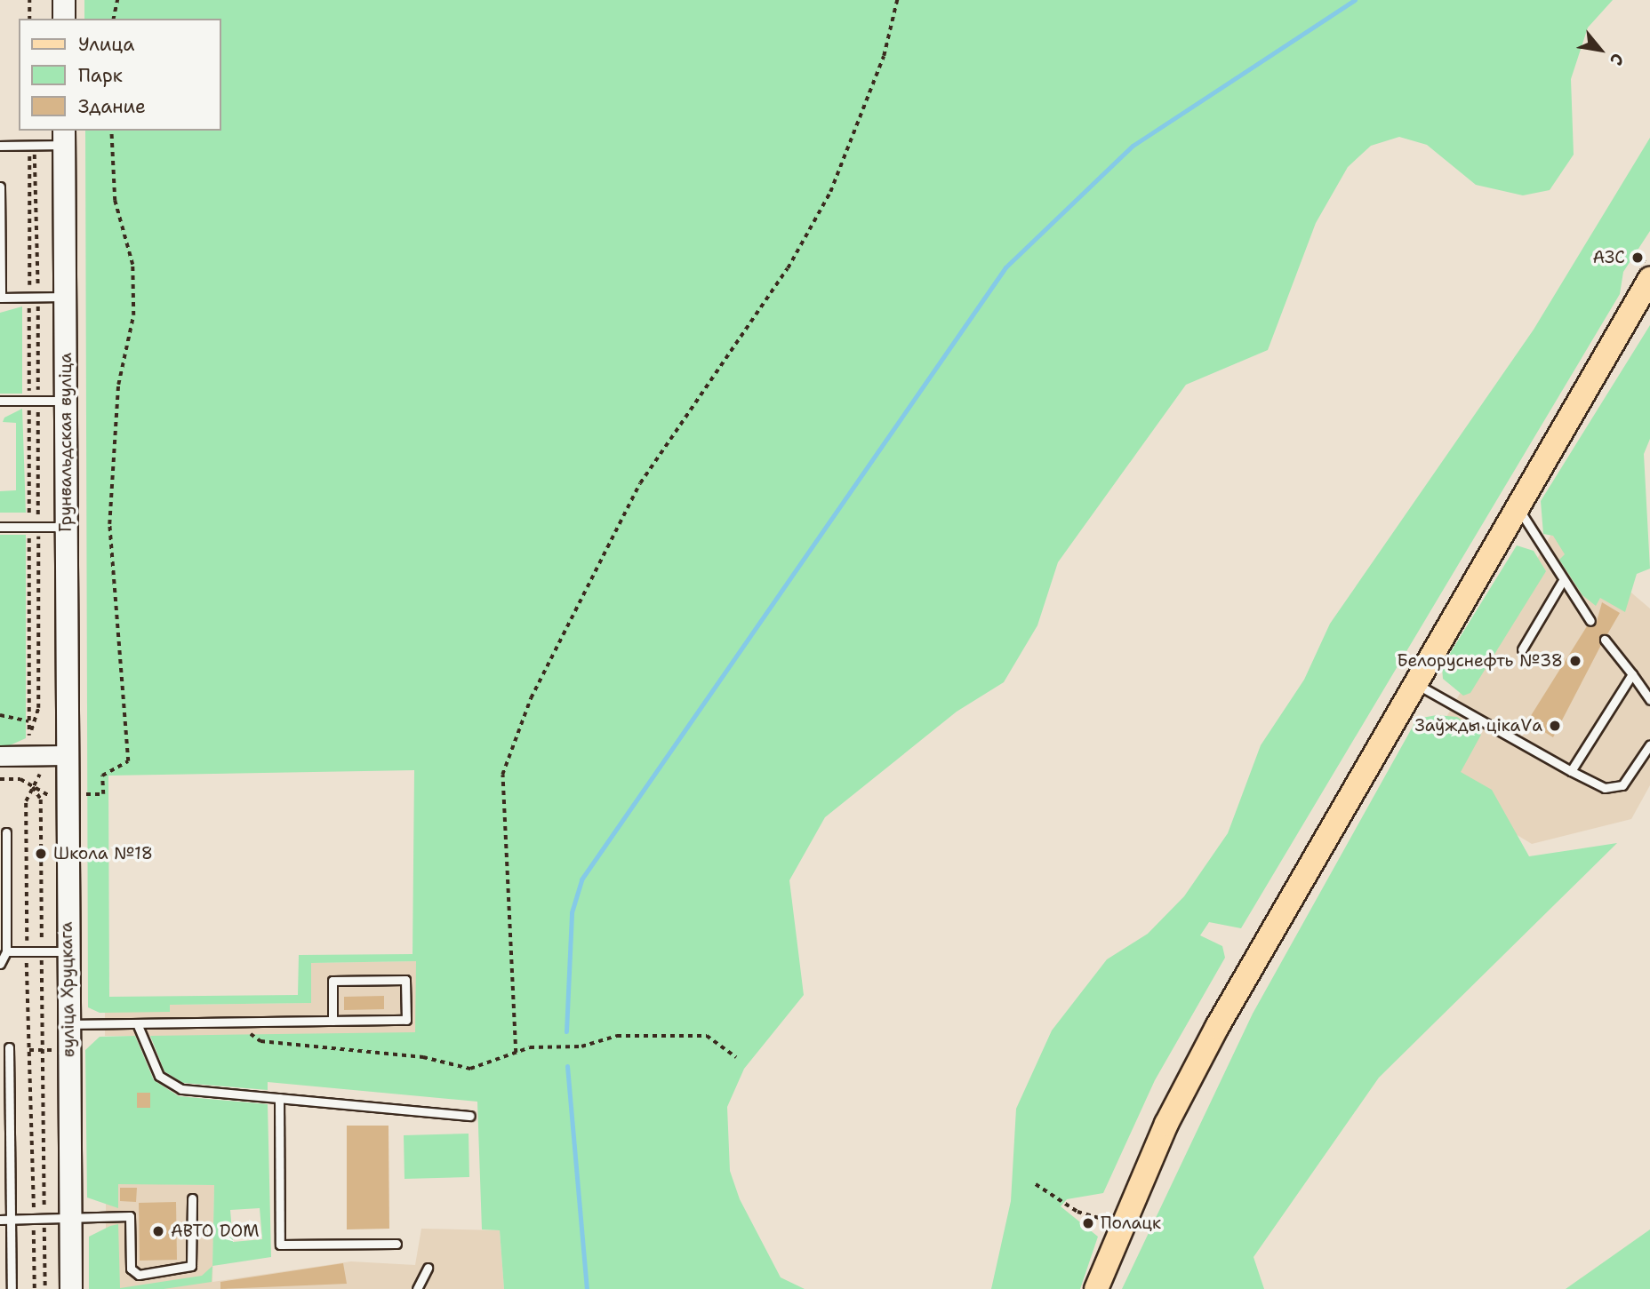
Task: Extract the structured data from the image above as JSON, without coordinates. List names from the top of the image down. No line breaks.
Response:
{"streets":{"main road":["Грунвальдская вуліца","вуліца Хруцкага"]},"crossings":[["Грунвальдская вуліца","вуліца Хруцкага"]],"places":["АЗС","Белоруснефть №38","Заўжды цікаVа","Школа №18","Полацк","АВТО DOM"],"legend":["Улица","Парк","Здание"],"north":"bottom right"}
